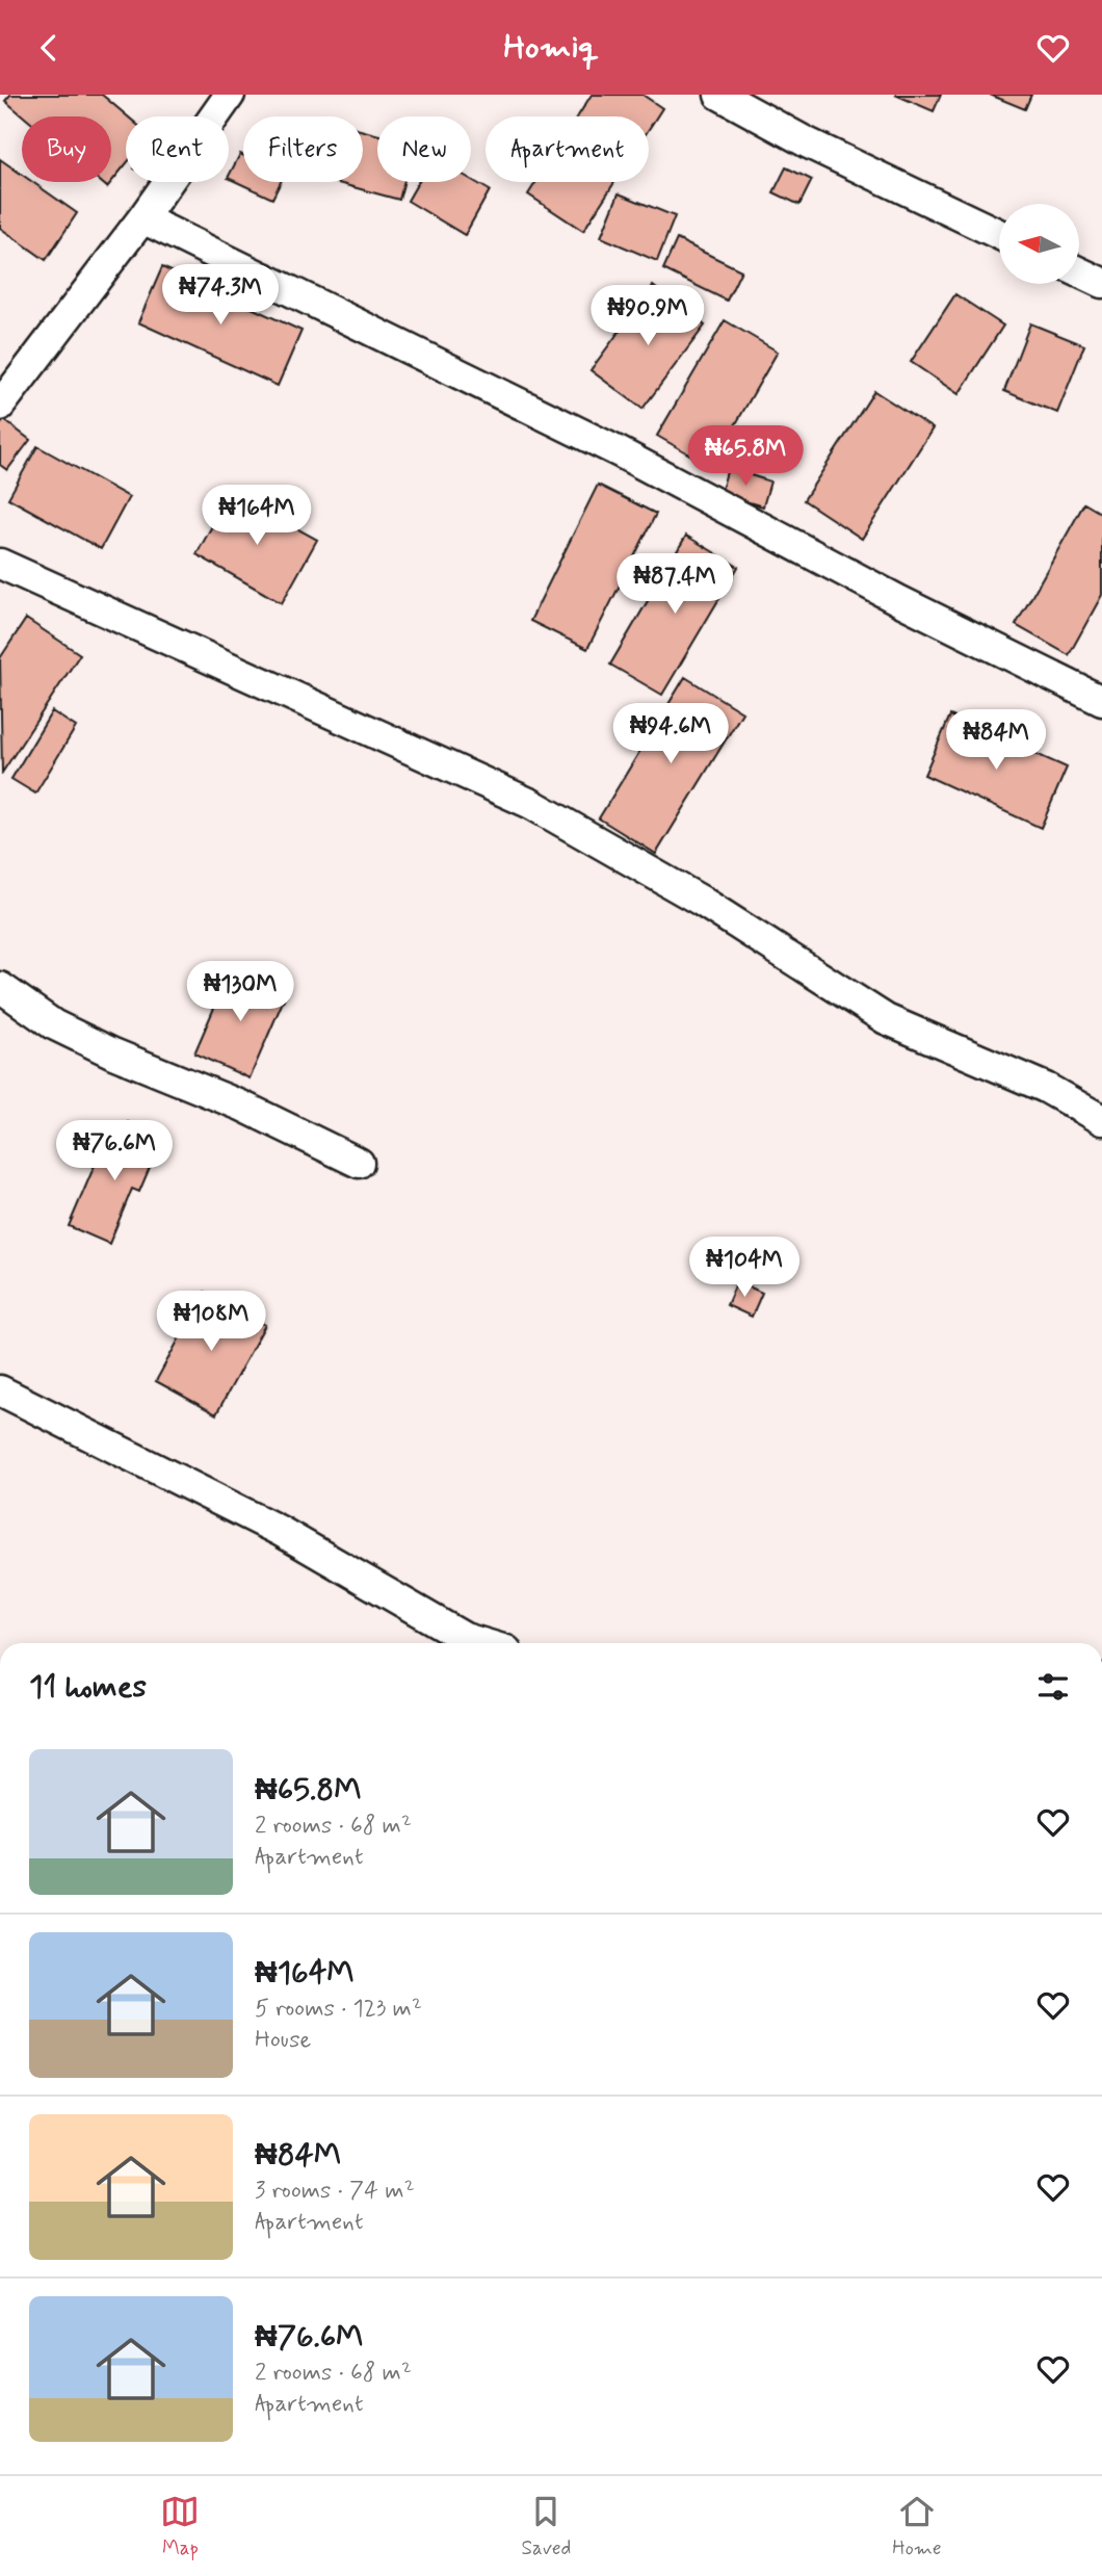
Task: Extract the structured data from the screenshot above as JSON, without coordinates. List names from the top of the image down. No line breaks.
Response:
{"north":"left","page":{"header":"Homiq","chip":["Buy","Rent","Filters","New","Apartment"],"price":["₦74.3M","₦90.9M","₦65.8M","₦164M","₦87.4M","₦94.6M","₦84M","₦130M","₦76.6M","₦104M","₦108M"],"heading":"11 homes","list":[{"name":"₦65.8M","note":"2 rooms · 68 m² · Apartment"},{"name":"₦164M","note":"5 rooms · 123 m² · House"},{"name":"₦84M","note":"3 rooms · 74 m² · Apartment"},{"name":"₦76.6M","note":"2 rooms · 68 m² · Apartment"}],"tabs":["Map","Saved","Home"]}}
